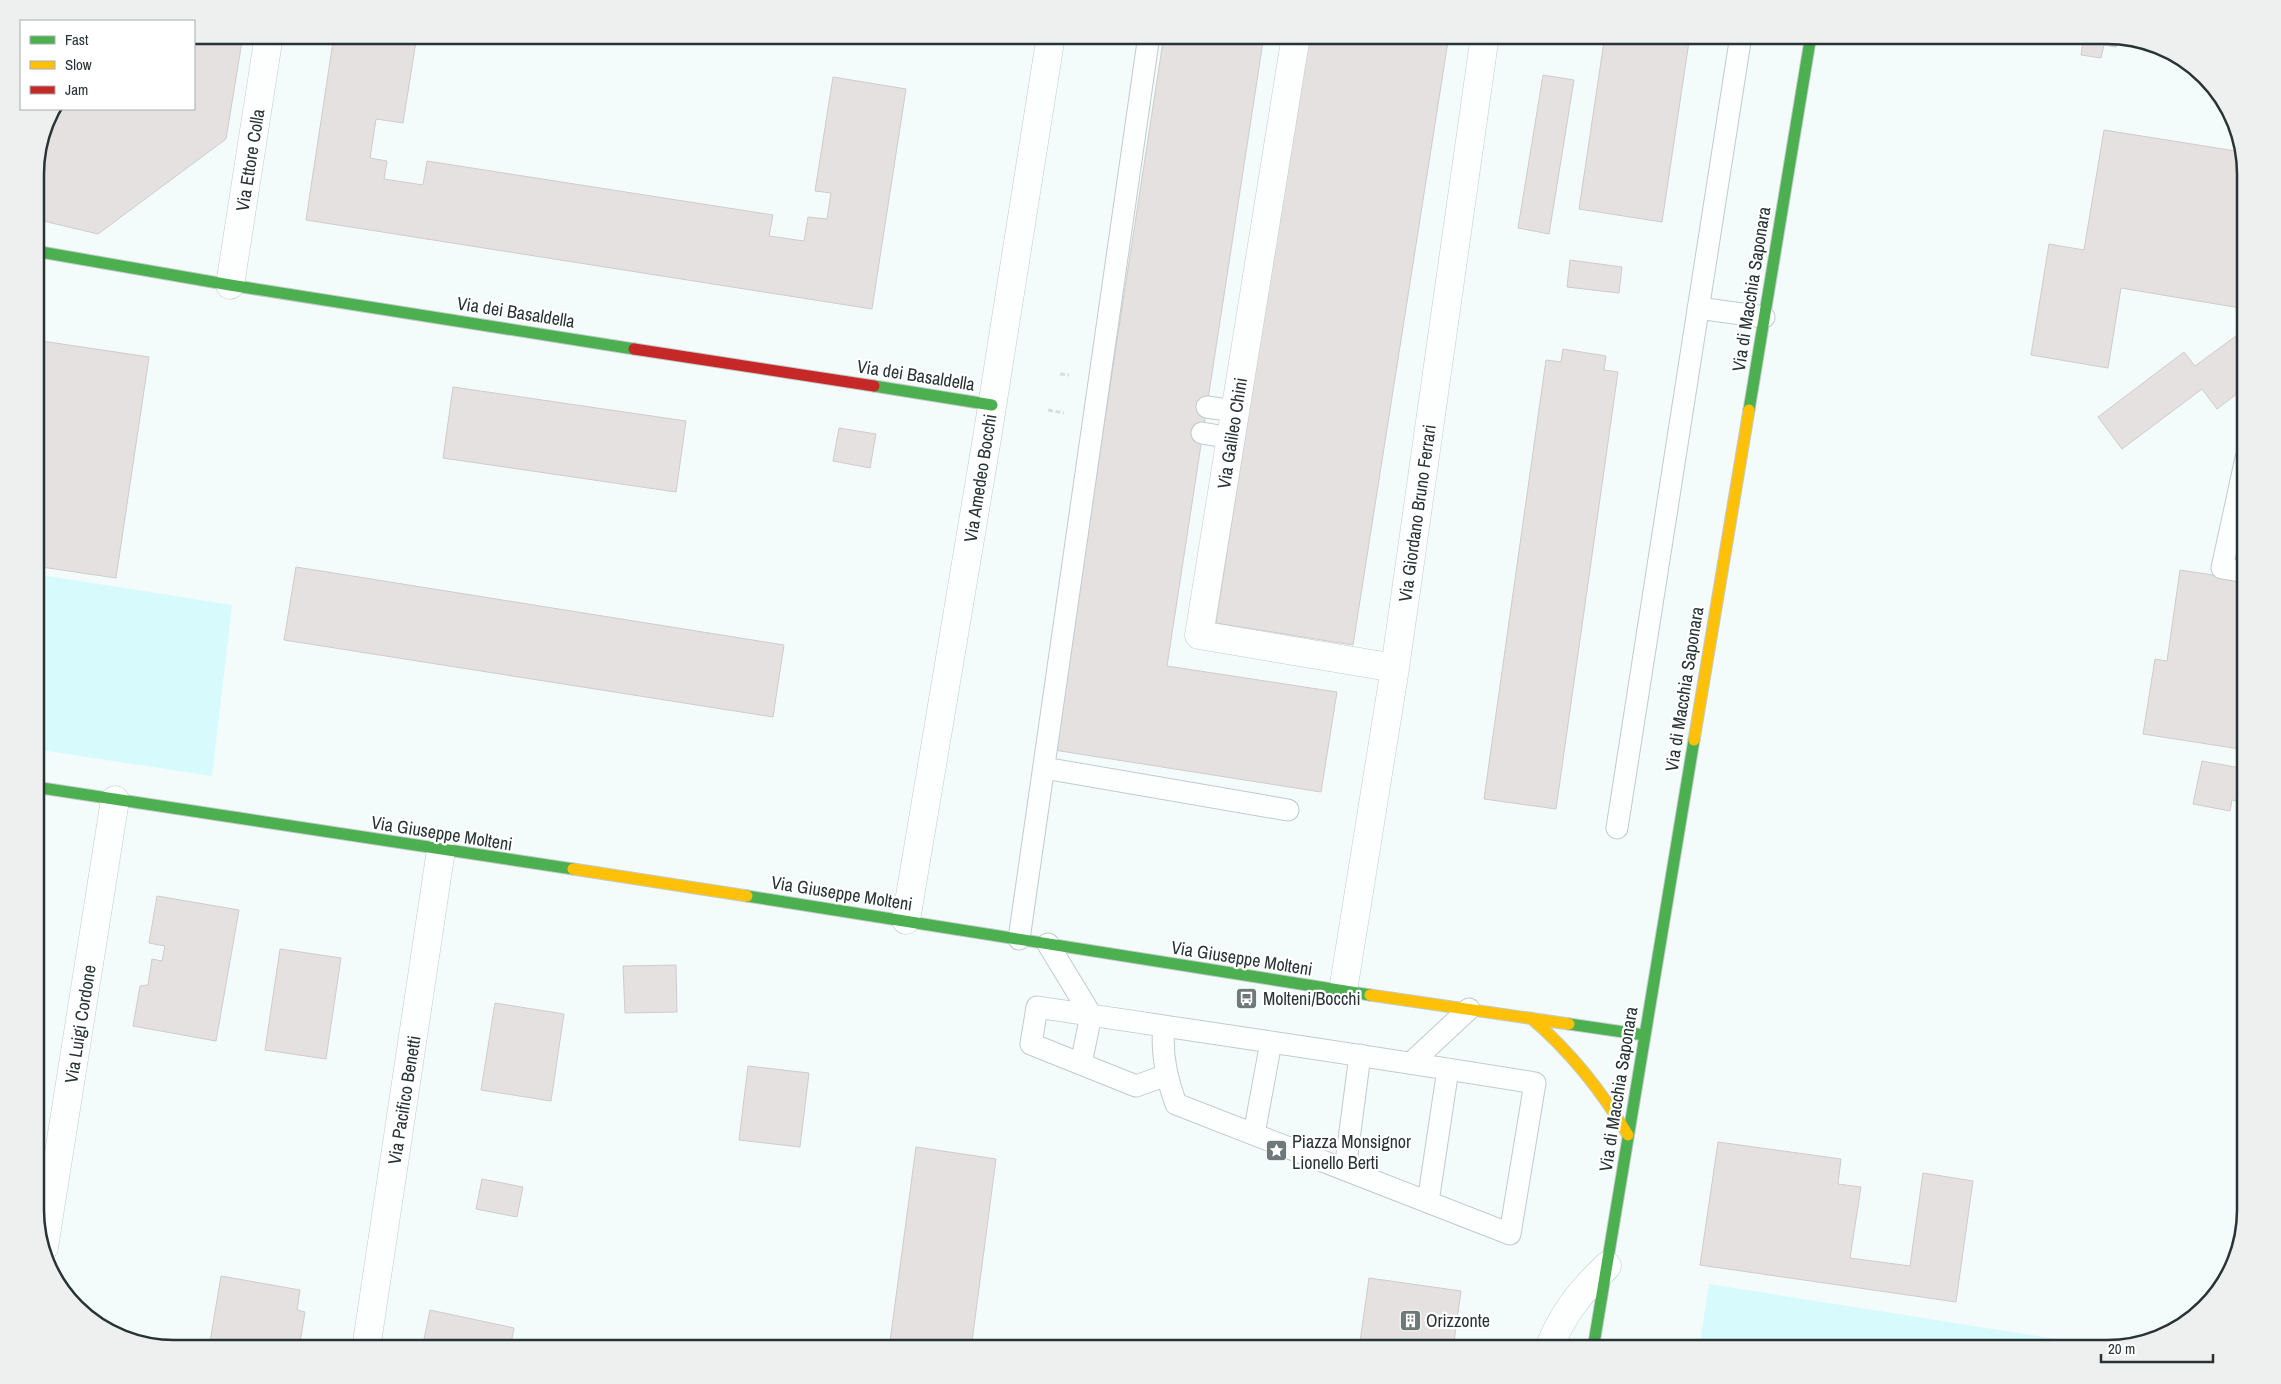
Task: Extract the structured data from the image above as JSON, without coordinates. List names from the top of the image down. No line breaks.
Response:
{"streets":{"street":["Via Ettore Colla","Via di Macchia Saponara","Via dei Basaldella","Via Galileo Chini","Via Amedeo Bocchi","Via Giordano Bruno Ferrari","Via Giuseppe Molteni","Via Luigi Cordone","Via Pacifico Benetti"]},"crossings":[["Via Ettore Colla","Via dei Basaldella"],["Via di Macchia Saponara","Via Giuseppe Molteni"],["Via dei Basaldella","Via Amedeo Bocchi"],["Via Galileo Chini","Via Giordano Bruno Ferrari"],["Via Amedeo Bocchi","Via Giuseppe Molteni"],["Via Giordano Bruno Ferrari","Via Giuseppe Molteni"],["Via Giuseppe Molteni","Via Luigi Cordone"],["Via Giuseppe Molteni","Via Pacifico Benetti"]],"places":{"bus stop":["Molteni/Bocchi"],"place":["Piazza Monsignor Lionello Berti"],"building":["Orizzonte"]},"legend":["Fast","Slow","Jam"],"scale_bar":"20 m"}
